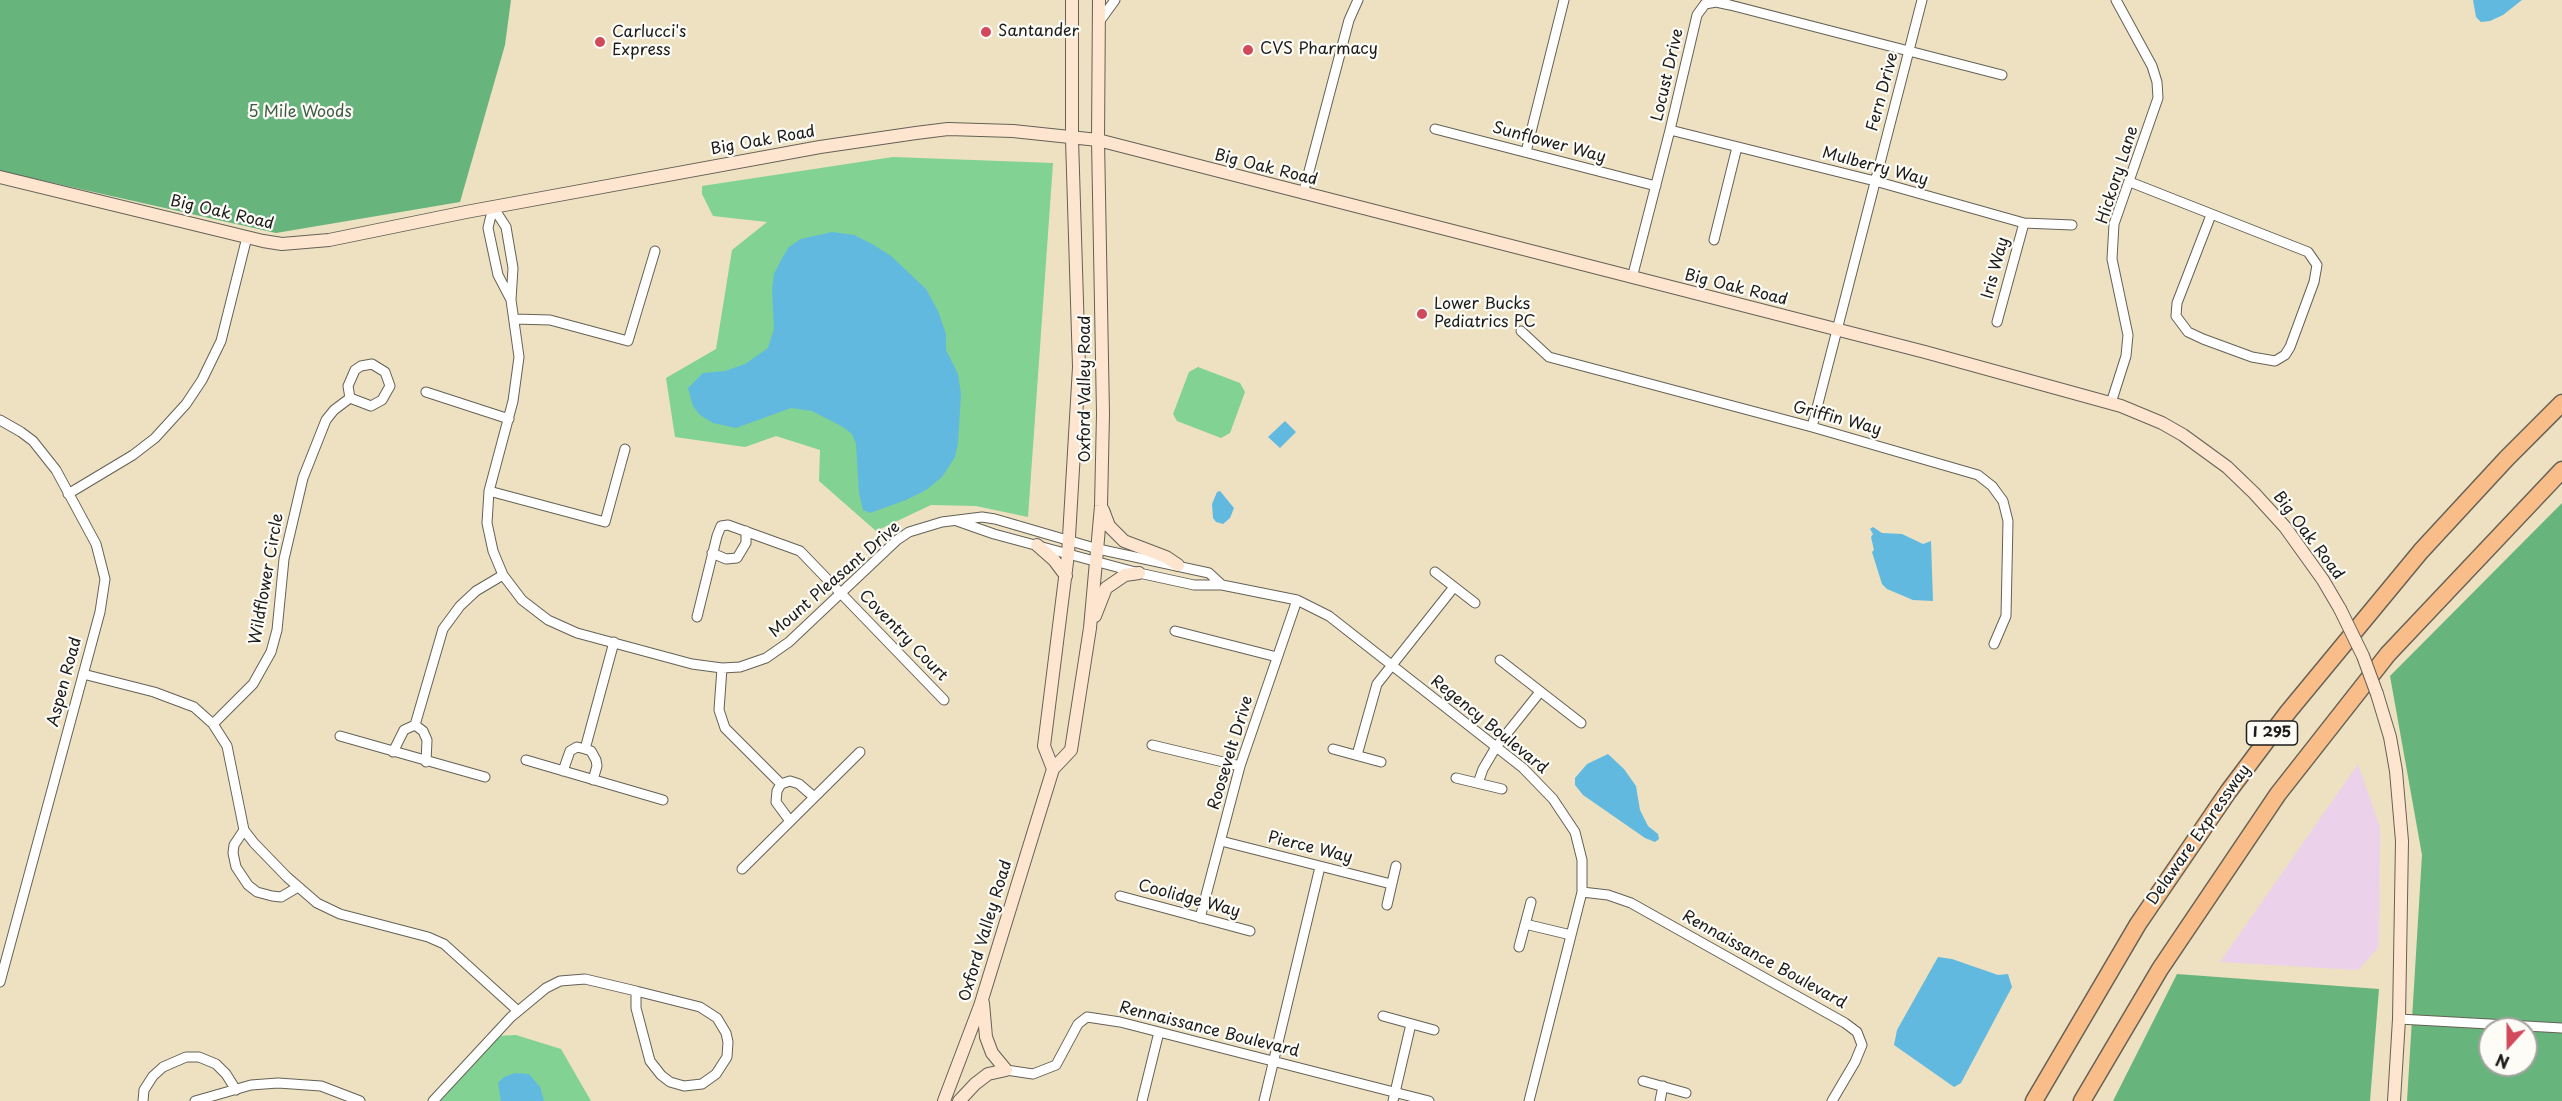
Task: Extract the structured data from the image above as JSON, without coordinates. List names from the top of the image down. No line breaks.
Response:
{"streets":{"highway":["I 295","Delaware Expressway"],"street":["Locust Drive","Fern Drive","Big Oak Road","Sunflower Way","Mulberry Way","Hickory Lane","Iris Way","Oxford Valley Road","Griffin Way","Wildflower Circle","Mount Pleasant Drive","Coventry Court","Aspen Road","Regency Boulevard","Roosevelt Drive","Pierce Way","Coolidge Way","Rennaissance Boulevard"]},"crossings":[["Locust Drive","Fern Drive"],["Locust Drive","Big Oak Road"],["Locust Drive","Sunflower Way"],["Locust Drive","Mulberry Way"],["Fern Drive","Big Oak Road"],["Fern Drive","Mulberry Way"],["Fern Drive","Griffin Way"],["Big Oak Road","Hickory Lane"],["Big Oak Road","Oxford Valley Road"],["Big Oak Road","Mount Pleasant Drive"],["Mulberry Way","Iris Way"],["Oxford Valley Road","Mount Pleasant Drive"],["Oxford Valley Road","Regency Boulevard"],["Mount Pleasant Drive","Coventry Court"],["Mount Pleasant Drive","Regency Boulevard"],["Regency Boulevard","Roosevelt Drive"],["Regency Boulevard","Rennaissance Boulevard"],["Roosevelt Drive","Pierce Way"],["Roosevelt Drive","Coolidge Way"]],"parks":["5 Mile Woods"],"places":["Santander","Carlucci's Express","CVS Pharmacy","Lower Bucks Pediatrics PC"],"north":"bottom"}
